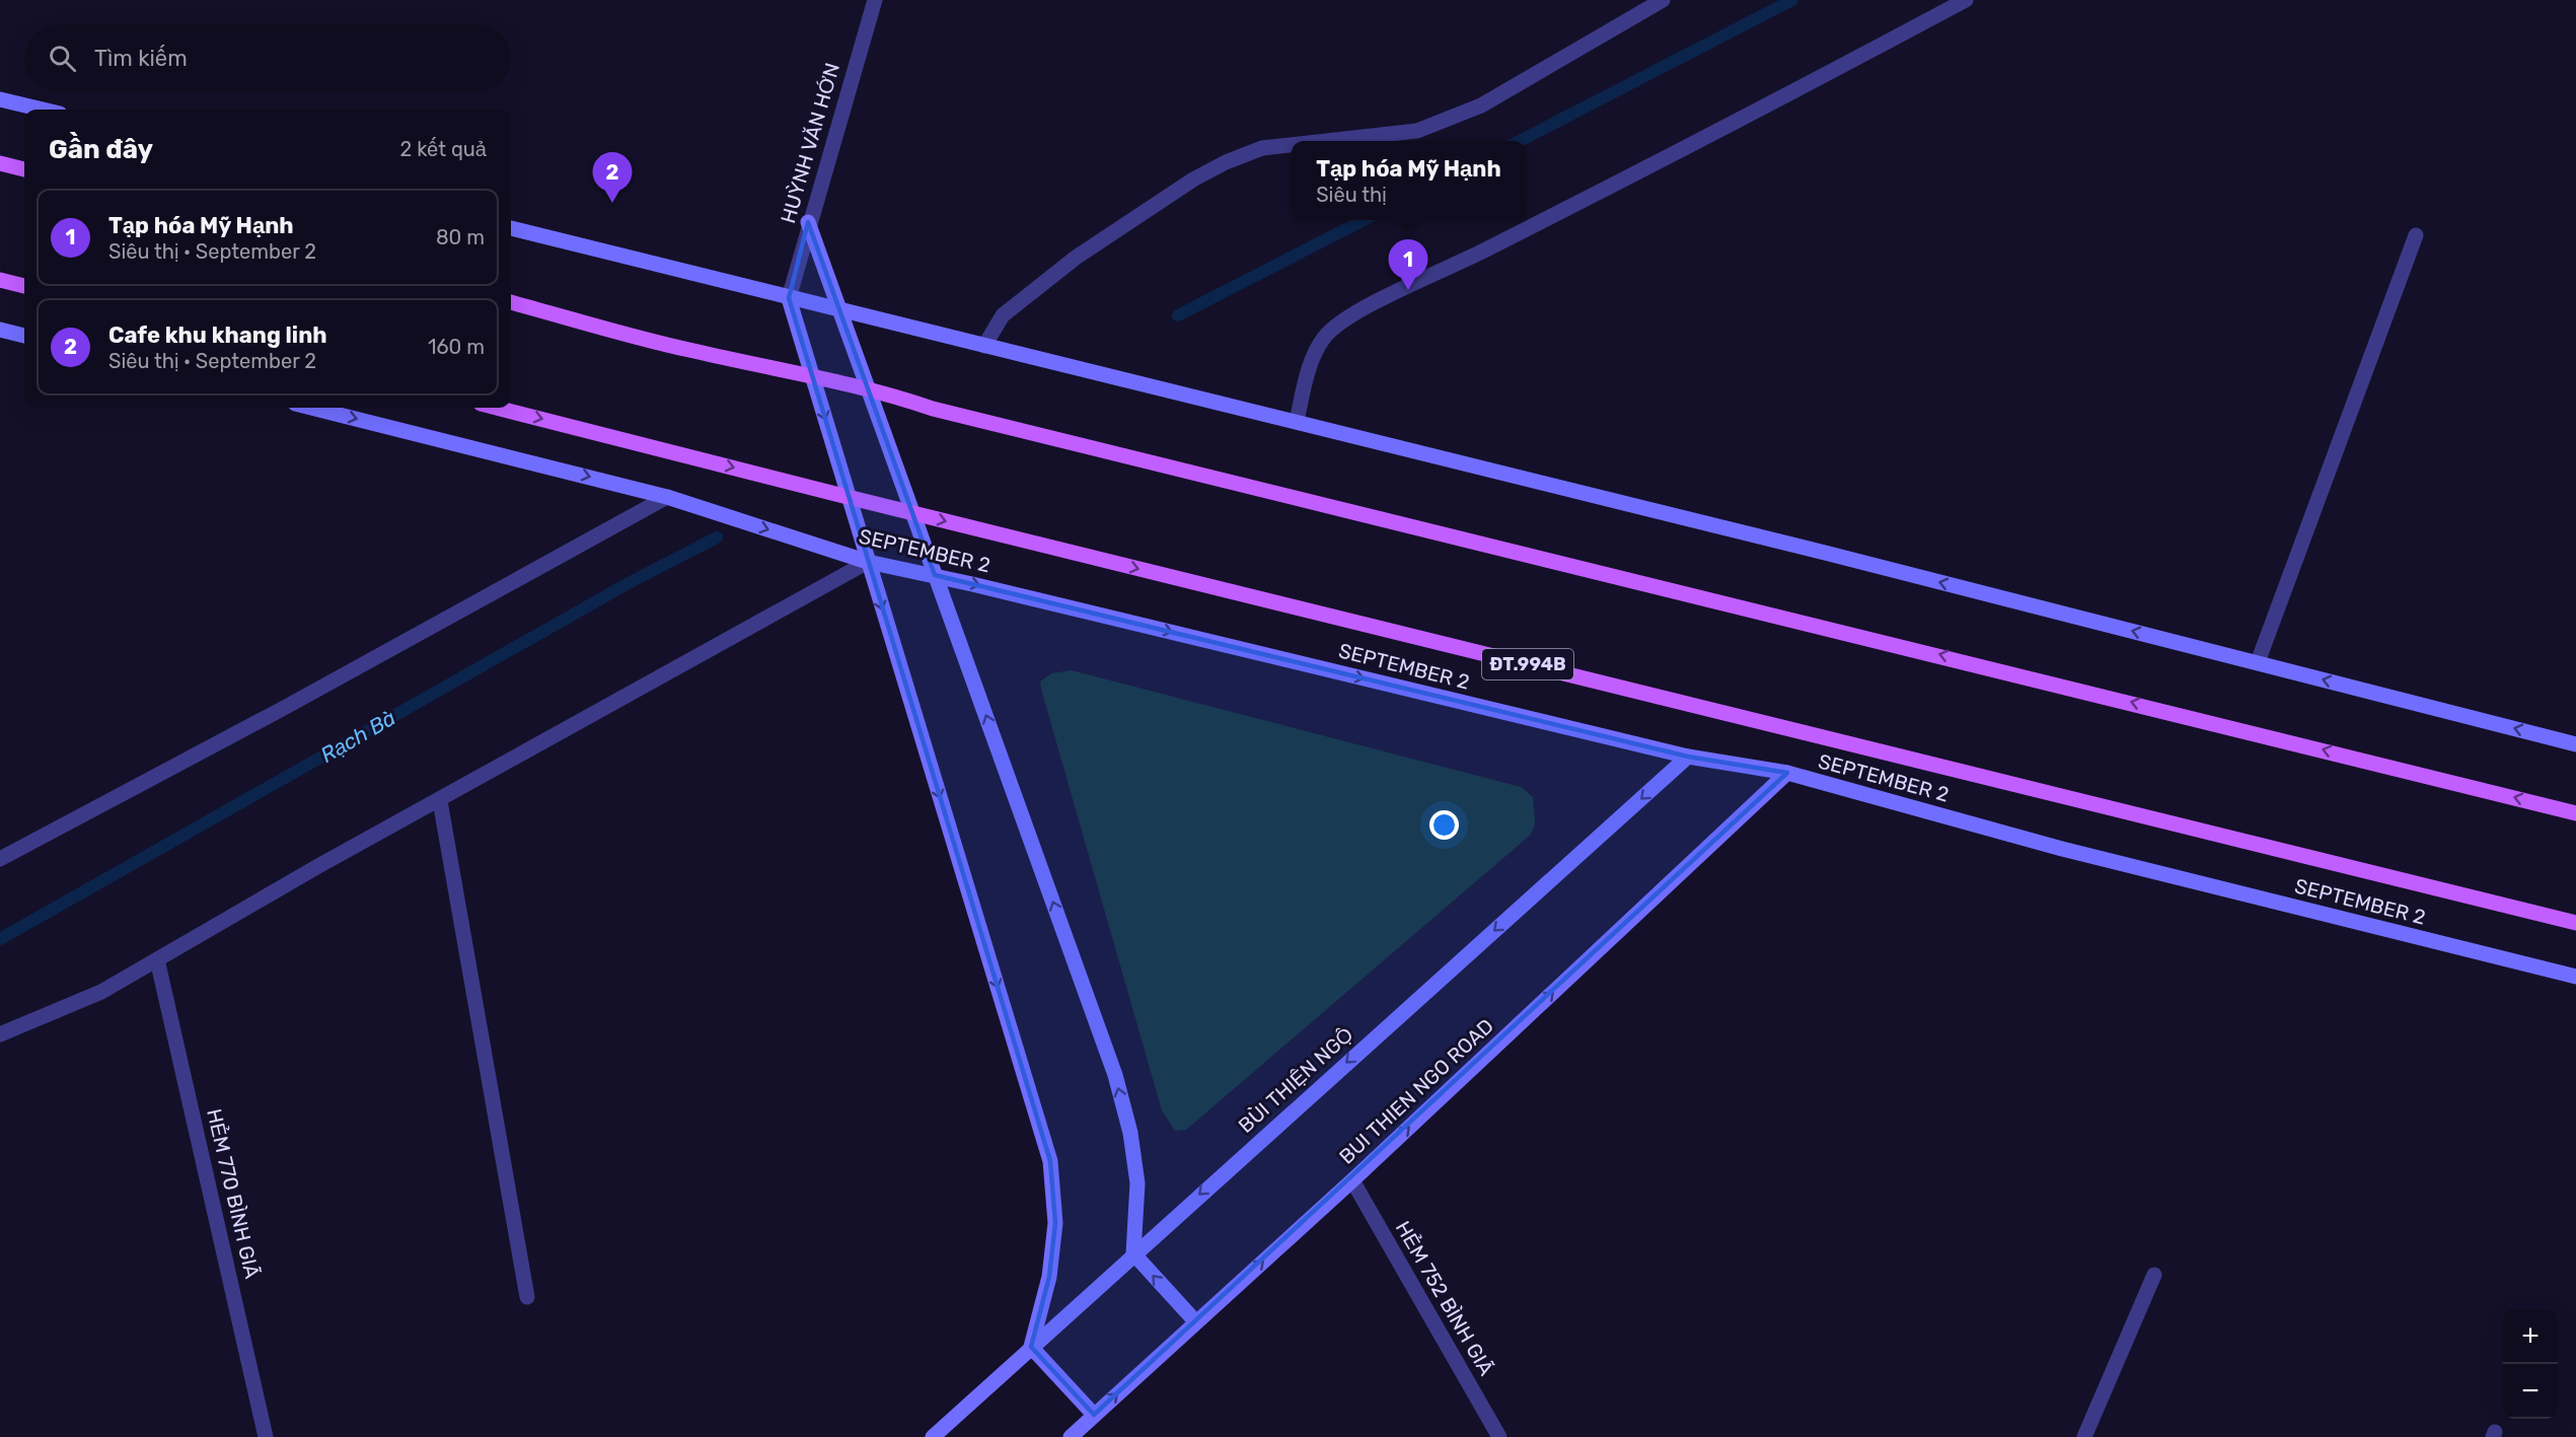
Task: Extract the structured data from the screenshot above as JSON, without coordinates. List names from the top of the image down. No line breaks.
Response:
{"streets":{"main road":["SEPTEMBER 2","ĐT.994B","BÙI THIỆN NGỘ","BUI THIEN NGO ROAD"],"street":["HUỲNH VĂN HỚN","HẺM 770 BÌNH GIÃ","HẺM 752 BÌNH GIÃ"]},"crossings":[["SEPTEMBER 2","BÙI THIỆN NGỘ"],["SEPTEMBER 2","BUI THIEN NGO ROAD"],["BUI THIEN NGO ROAD","HẺM 752 BÌNH GIÃ"]],"one_way":["BÙI THIỆN NGỘ","BUI THIEN NGO ROAD"],"water":["Rạch Bà"],"page":{"search":"Tìm kiếm","heading":["Gần đây","2 kết quả"],"popup":["Tạp hóa Mỹ Hạnh","Siêu thị"],"pins":["2","1"],"list":[{"mark":"1","name":"Tạp hóa Mỹ Hạnh","note":"Siêu thị · September 2","value":"80 m"},{"mark":"2","name":"Cafe khu khang linh","note":"Siêu thị · September 2","value":"160 m"}],"map_buttons":["+","−"]}}
